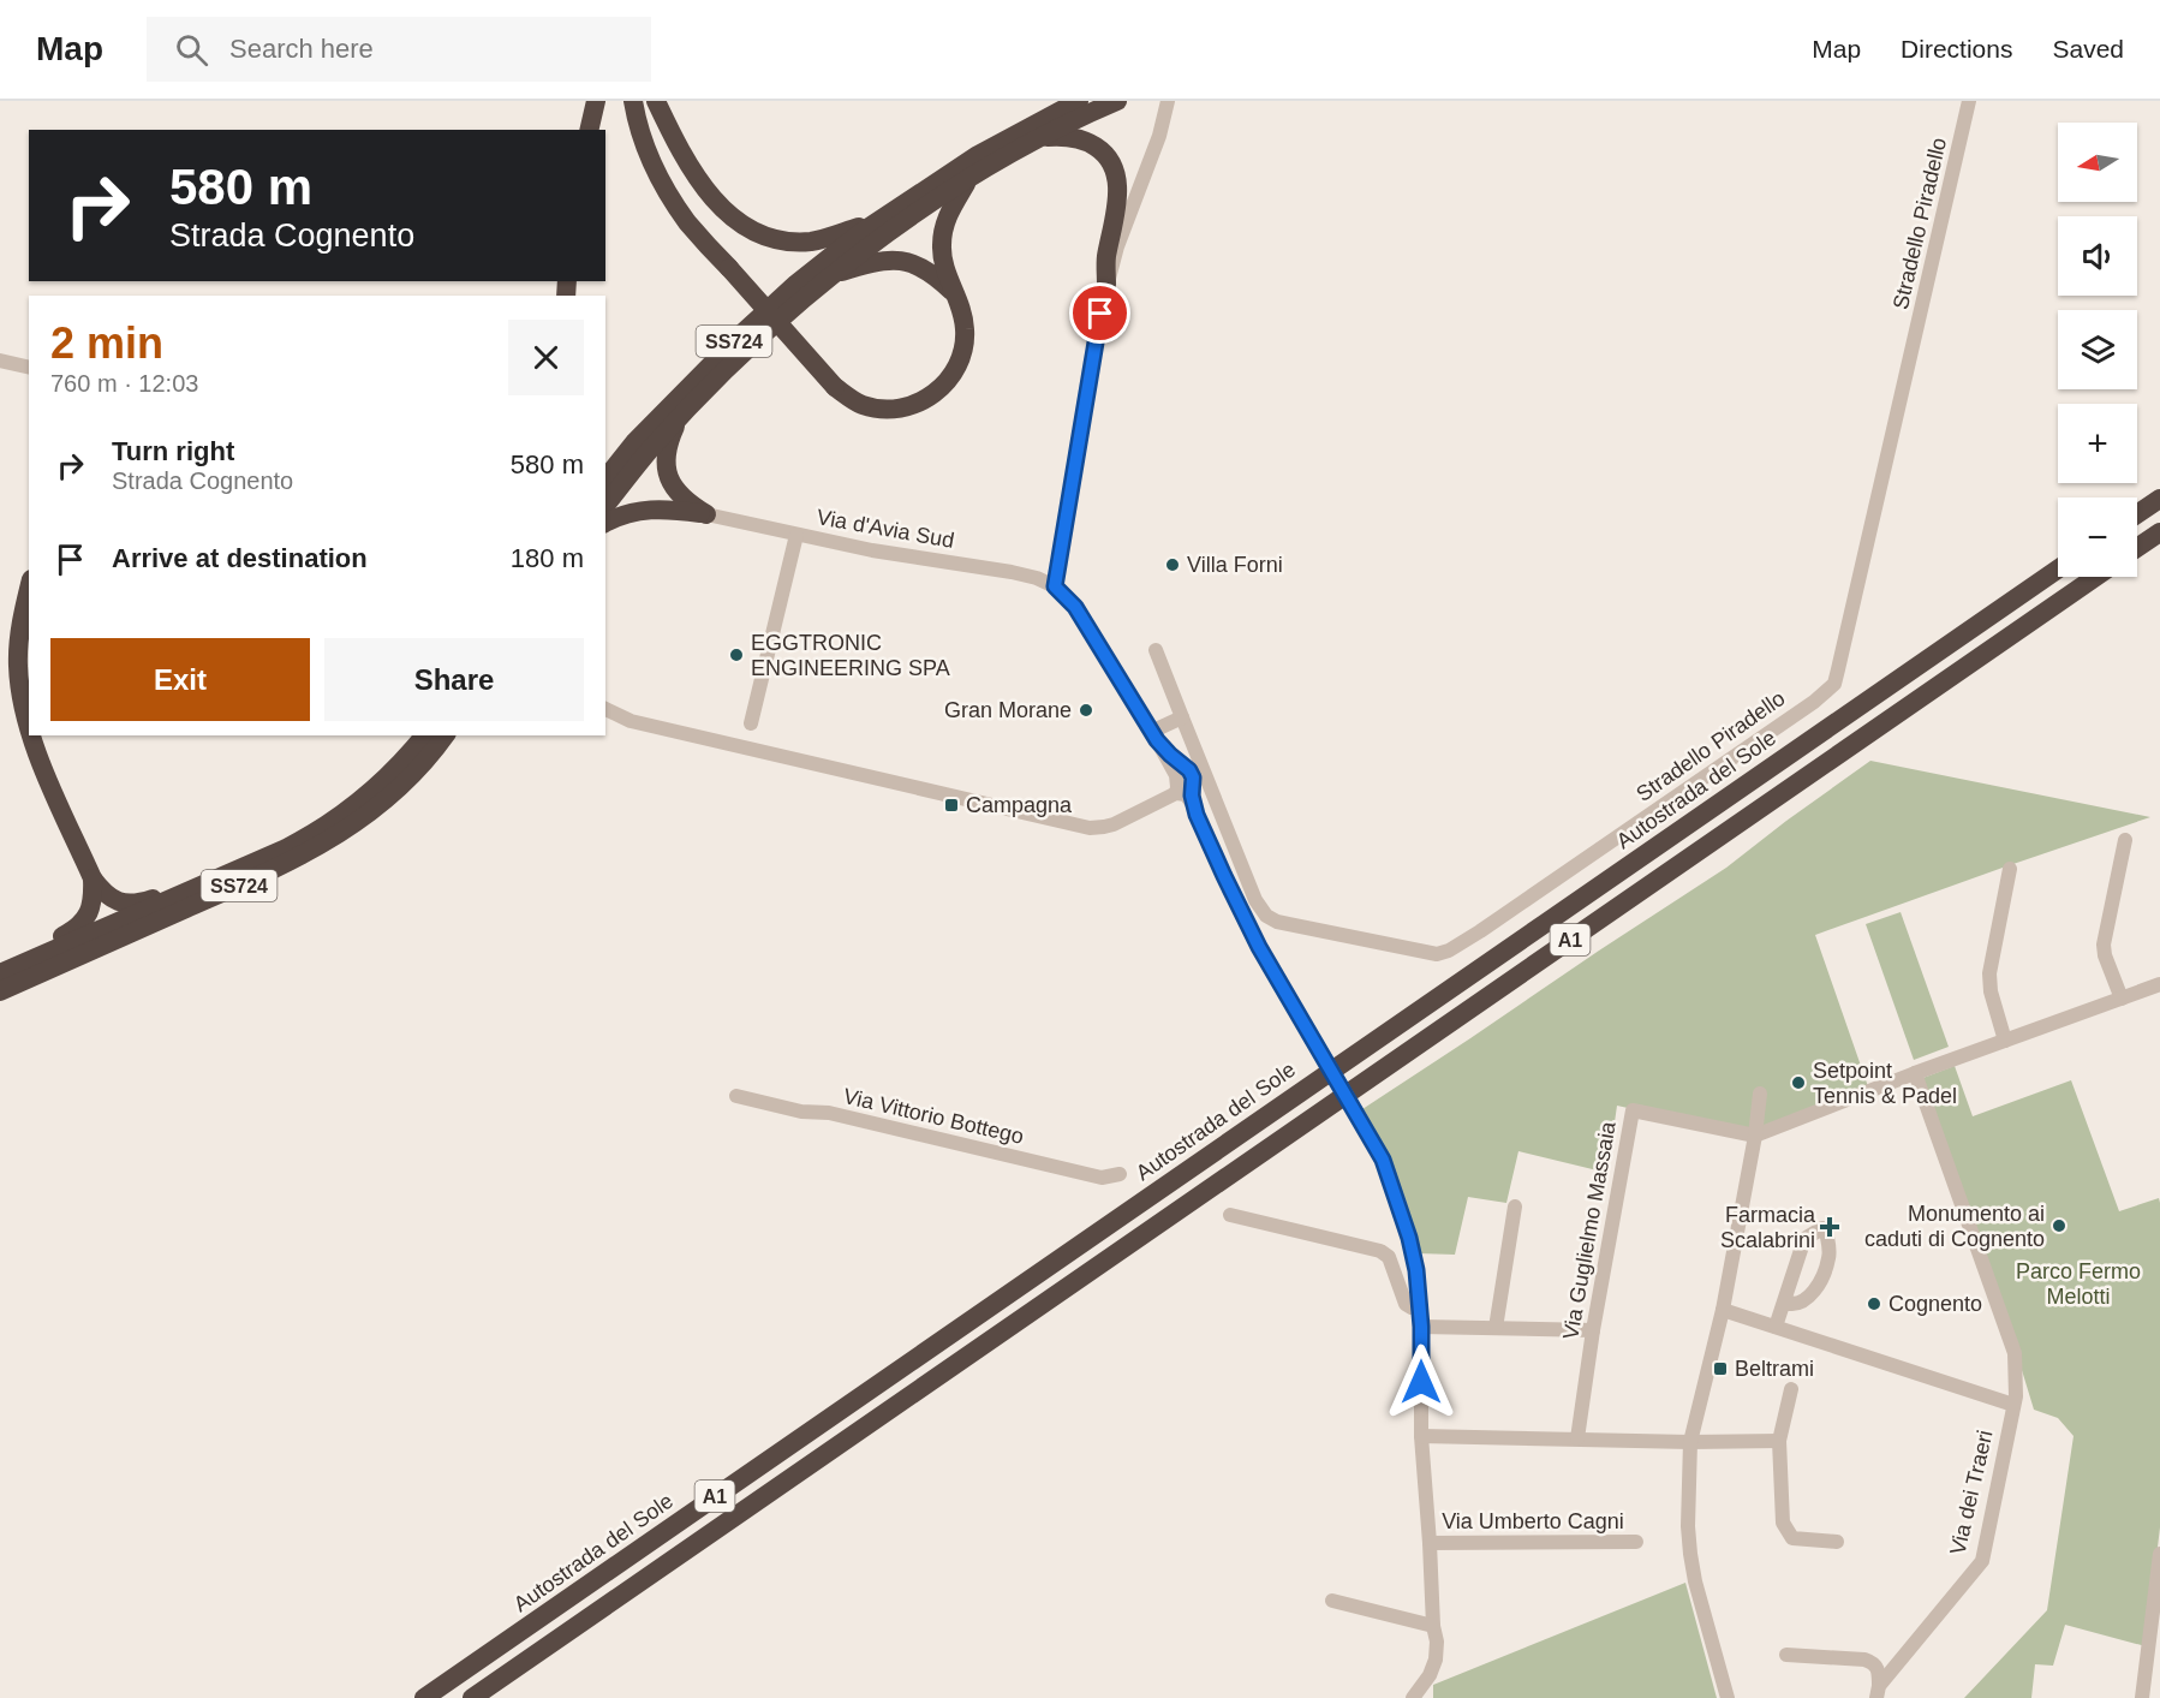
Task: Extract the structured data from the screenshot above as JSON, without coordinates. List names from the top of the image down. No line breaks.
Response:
{"streets":{"highway":["SS724","Autostrada del Sole","A1"],"street":["Stradello Piradello","Via d'Avia Sud","Via Vittorio Bottego","Via Guglielmo Massaia","Via dei Traeri","Via Umberto Cagni"]},"parks":["Parco Fermo Melotti"],"places":{"other":["Villa Forni","EGGTRONIC ENGINEERING SPA","Gran Morane","Setpoint Tennis & Padel","Monumento ai caduti di Cognento","Cognento"],"transit":["Campagna","Beltrami"],"health":["Farmacia Scalabrini"]},"north":"left","page":{"header":"Map","search":"Search here","nav":["Map","Directions","Saved"],"map_buttons":["+","−"],"turn":["580 m","Strada Cognento"],"heading":["2 min","760 m · 12:03"],"list":[{"name":"Turn right","note":"Strada Cognento","value":"580 m"},{"name":"Arrive at destination","value":"180 m"}],"buttons":["Exit","Share"]}}
